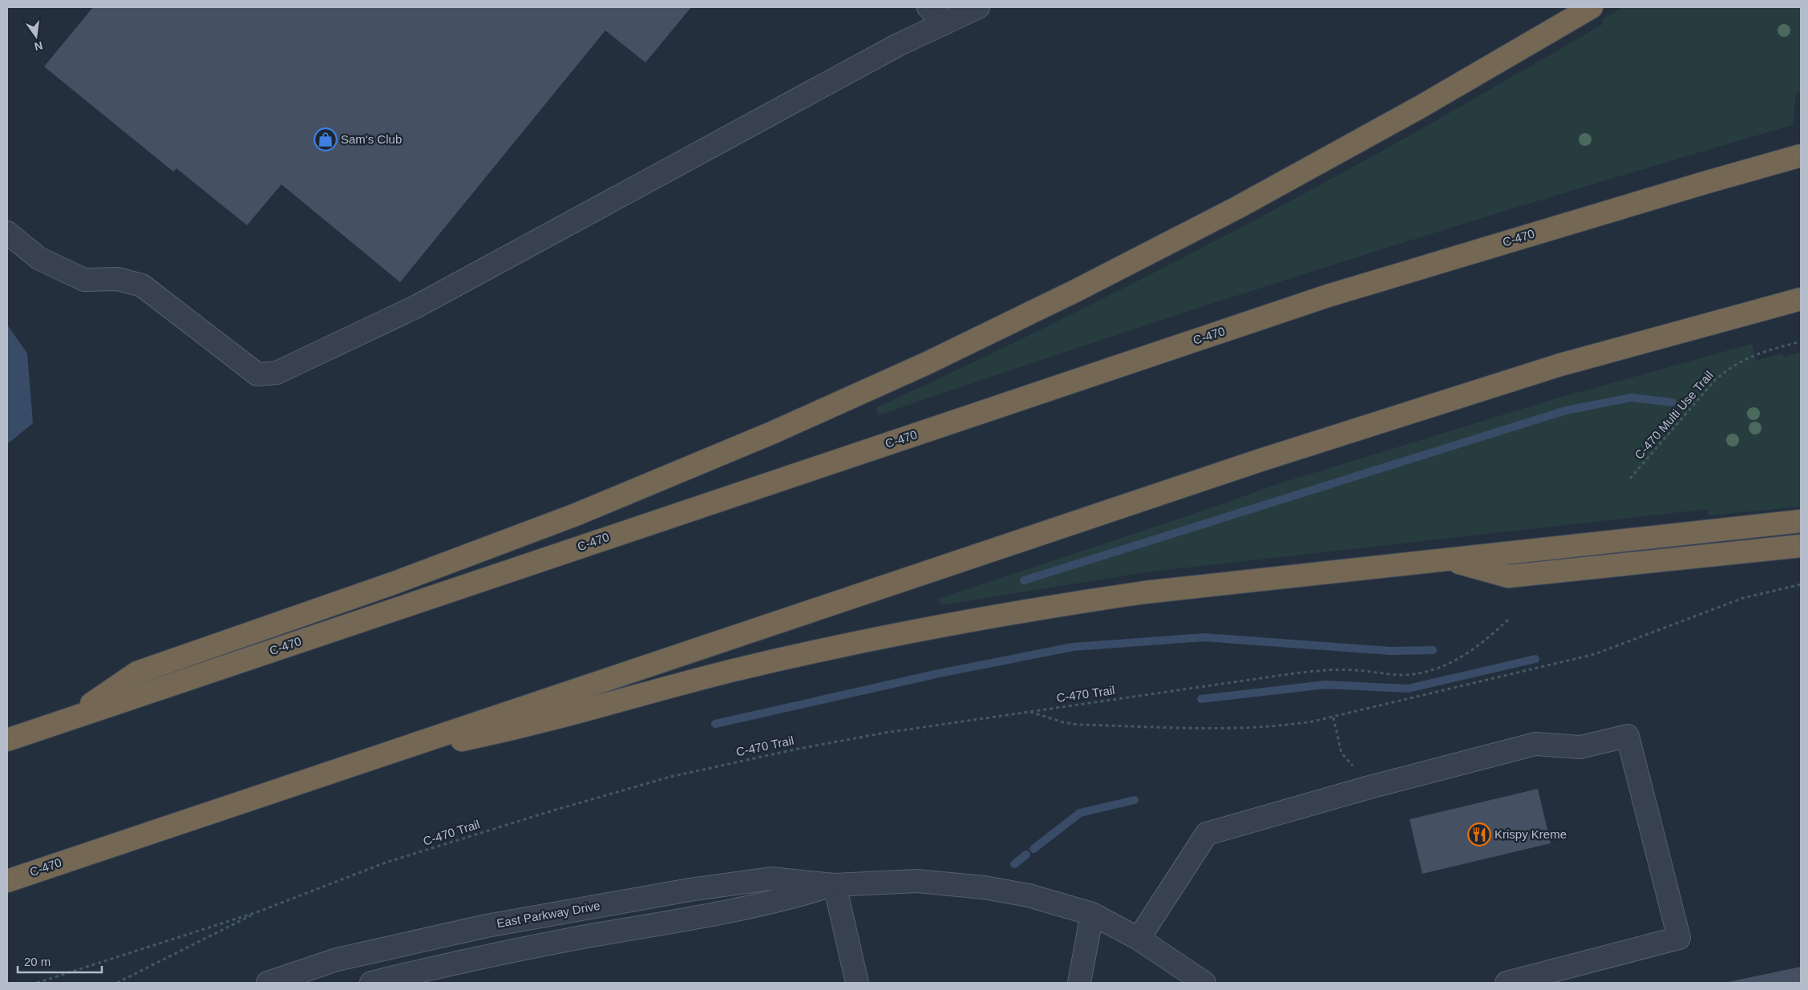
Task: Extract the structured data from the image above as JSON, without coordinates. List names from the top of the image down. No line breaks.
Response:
{"streets":{"highway":["C-470"],"street":["East Parkway Drive"],"path":["C-470 Multi Use Trail","C-470 Trail"]},"places":{"shop":["Sam's Club"],"restaurant":["Krispy Kreme"]},"scale_bar":"20 m","north":"bottom"}
